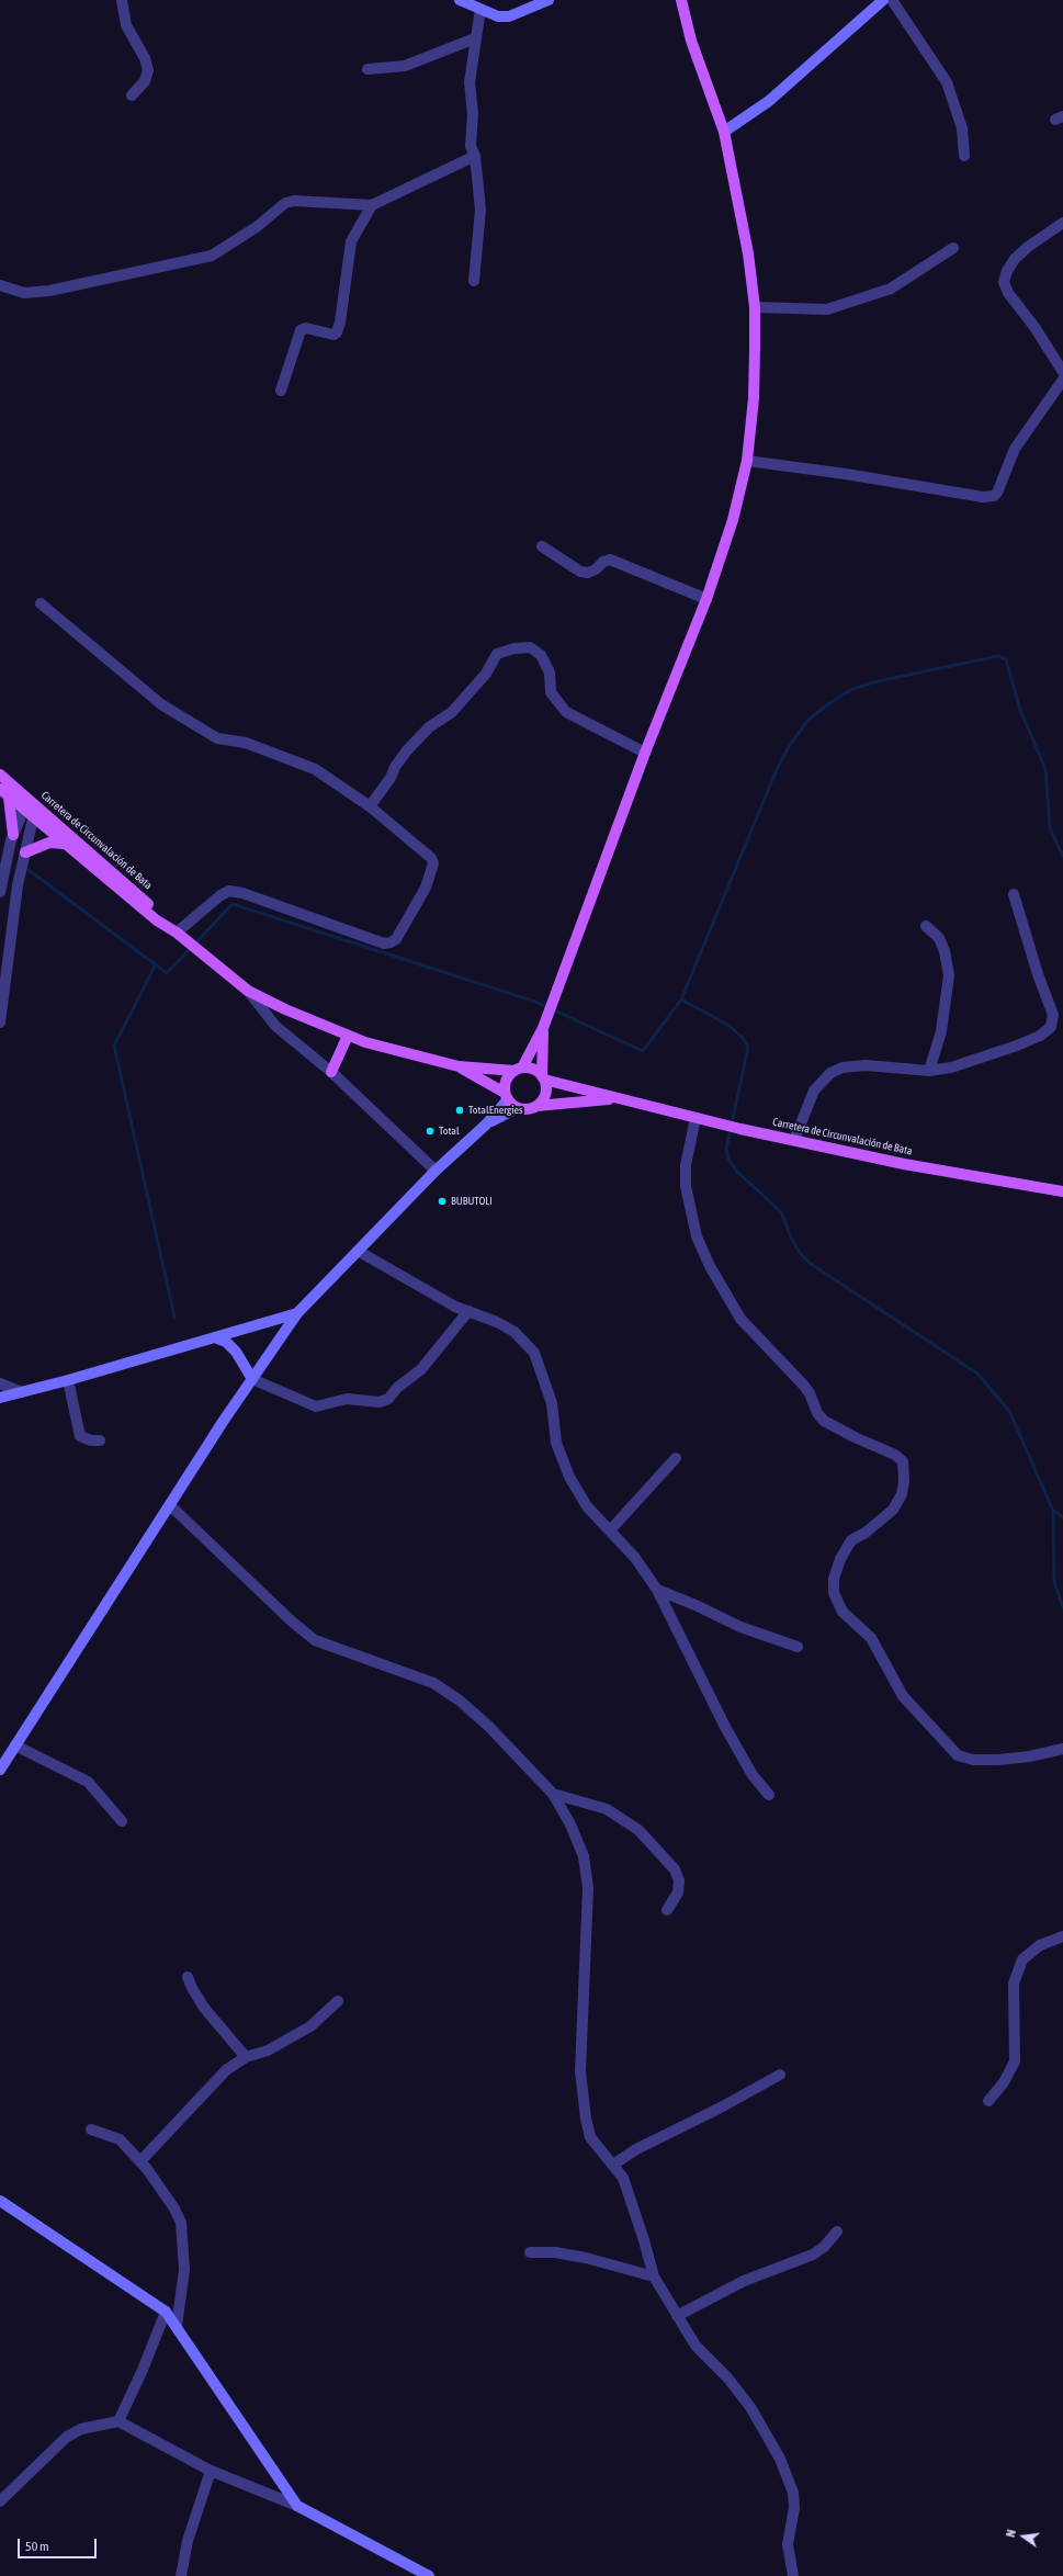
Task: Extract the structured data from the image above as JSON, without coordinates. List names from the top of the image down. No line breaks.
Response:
{"streets":{"main road":["Carretera de Circunvalación de Bata"]},"places":["TotalEnergies","Total","BUBUTOLI"],"scale_bar":"50 m","north":"left"}
